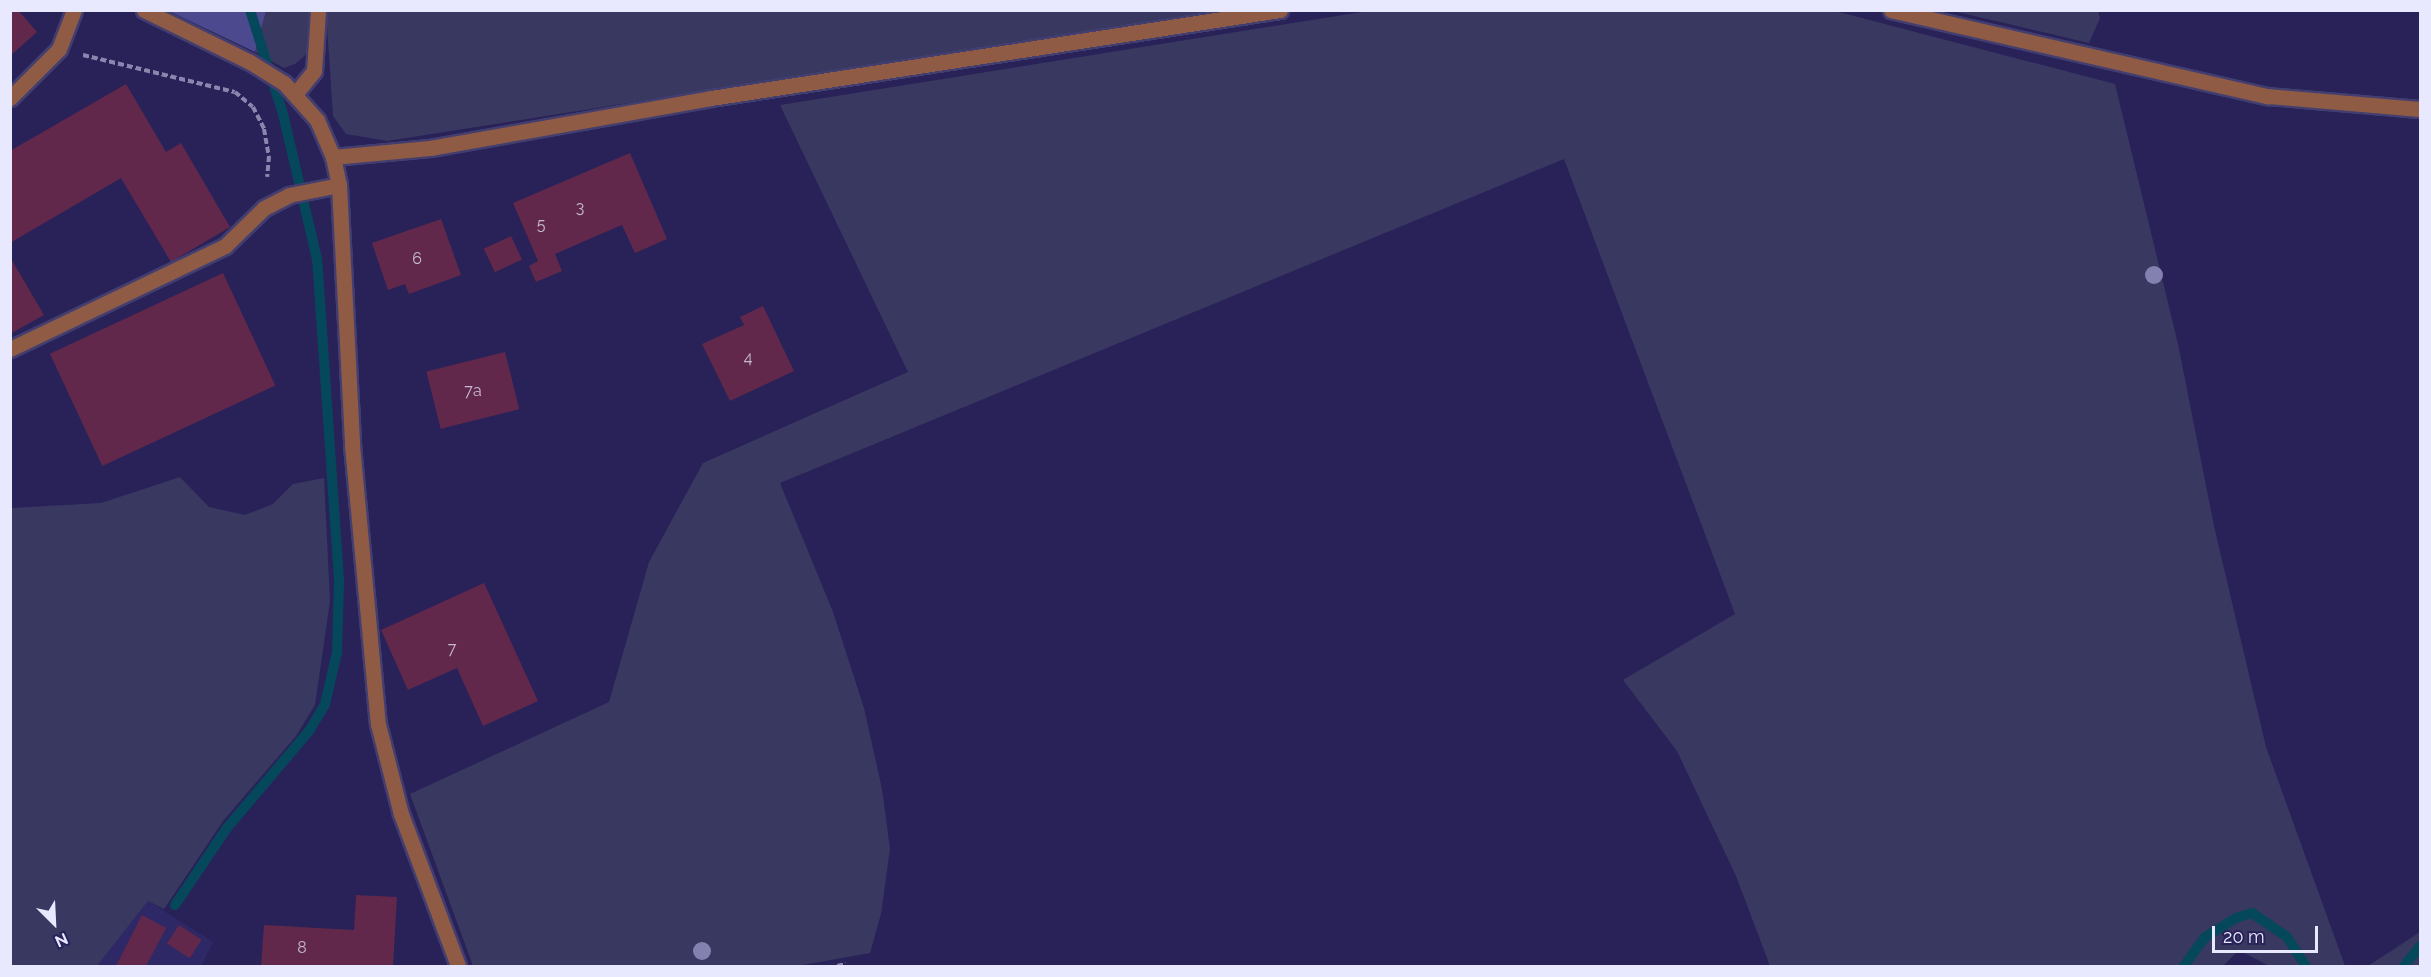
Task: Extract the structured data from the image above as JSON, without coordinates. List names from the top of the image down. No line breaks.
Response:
{"house_numbers":["3","5","6","4","7a","7","8"],"scale_bar":"20 m","north":"bottom right"}
